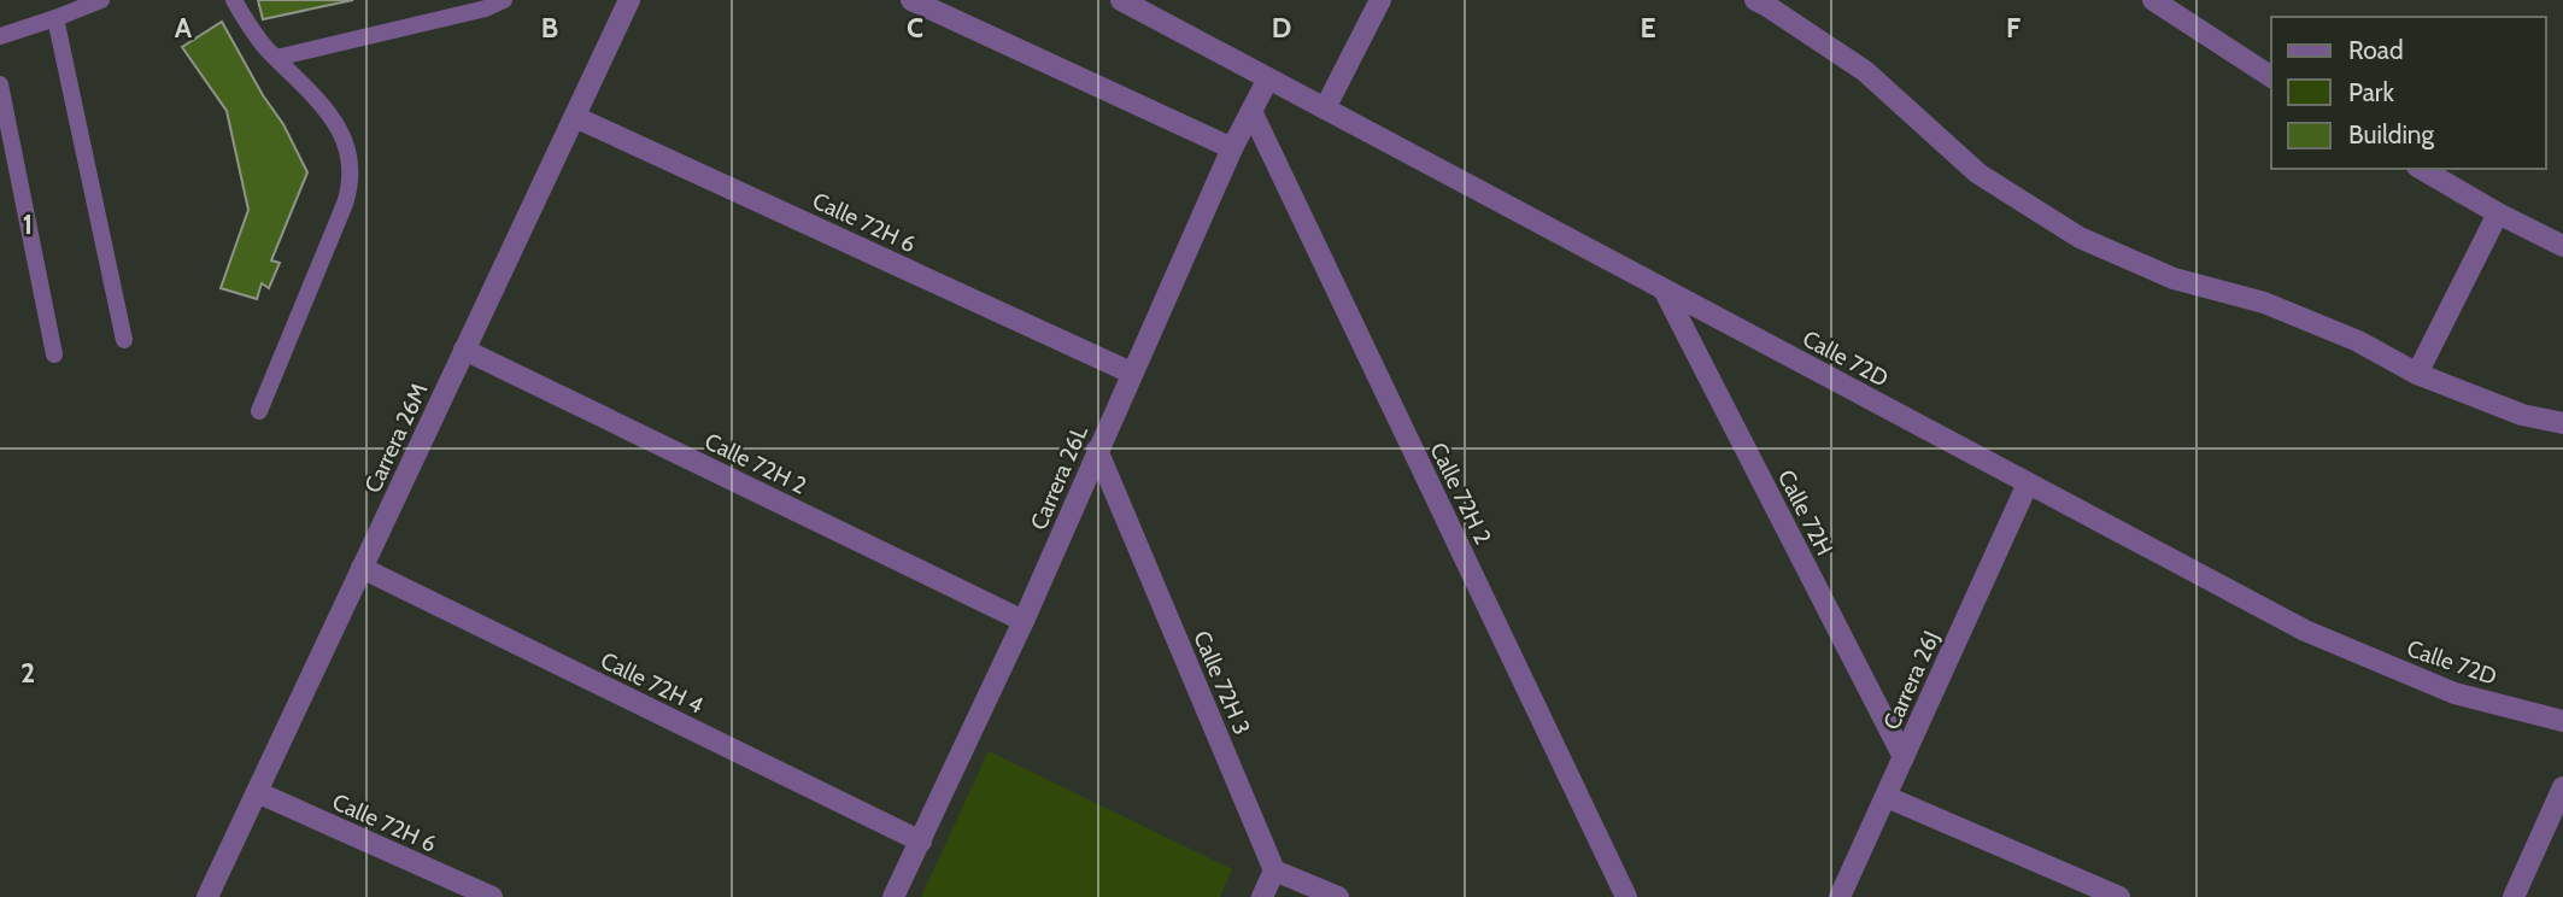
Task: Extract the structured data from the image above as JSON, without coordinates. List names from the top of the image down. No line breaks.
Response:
{"streets":{"street":["Calle 72H 6","Calle 72D","Carrera 26M","Calle 72H 2","Carrera 26L","Calle 72H","Carrera 26J","Calle 72H 4","Calle 72H 3"]},"crossings":[["Calle 72H 6","Carrera 26M"],["Calle 72H 6","Carrera 26L"],["Calle 72D","Carrera 26L"],["Calle 72D","Calle 72H"],["Calle 72D","Carrera 26J"],["Carrera 26M","Calle 72H 2"],["Carrera 26M","Calle 72H 4"],["Calle 72H 2","Carrera 26L"],["Carrera 26L","Calle 72H 4"],["Carrera 26L","Calle 72H 3"],["Calle 72H","Carrera 26J"]],"legend":["Road","Park","Building"],"grid":{"columns":["A","B","C","D","E","F"],"rows":["1","2"]}}
